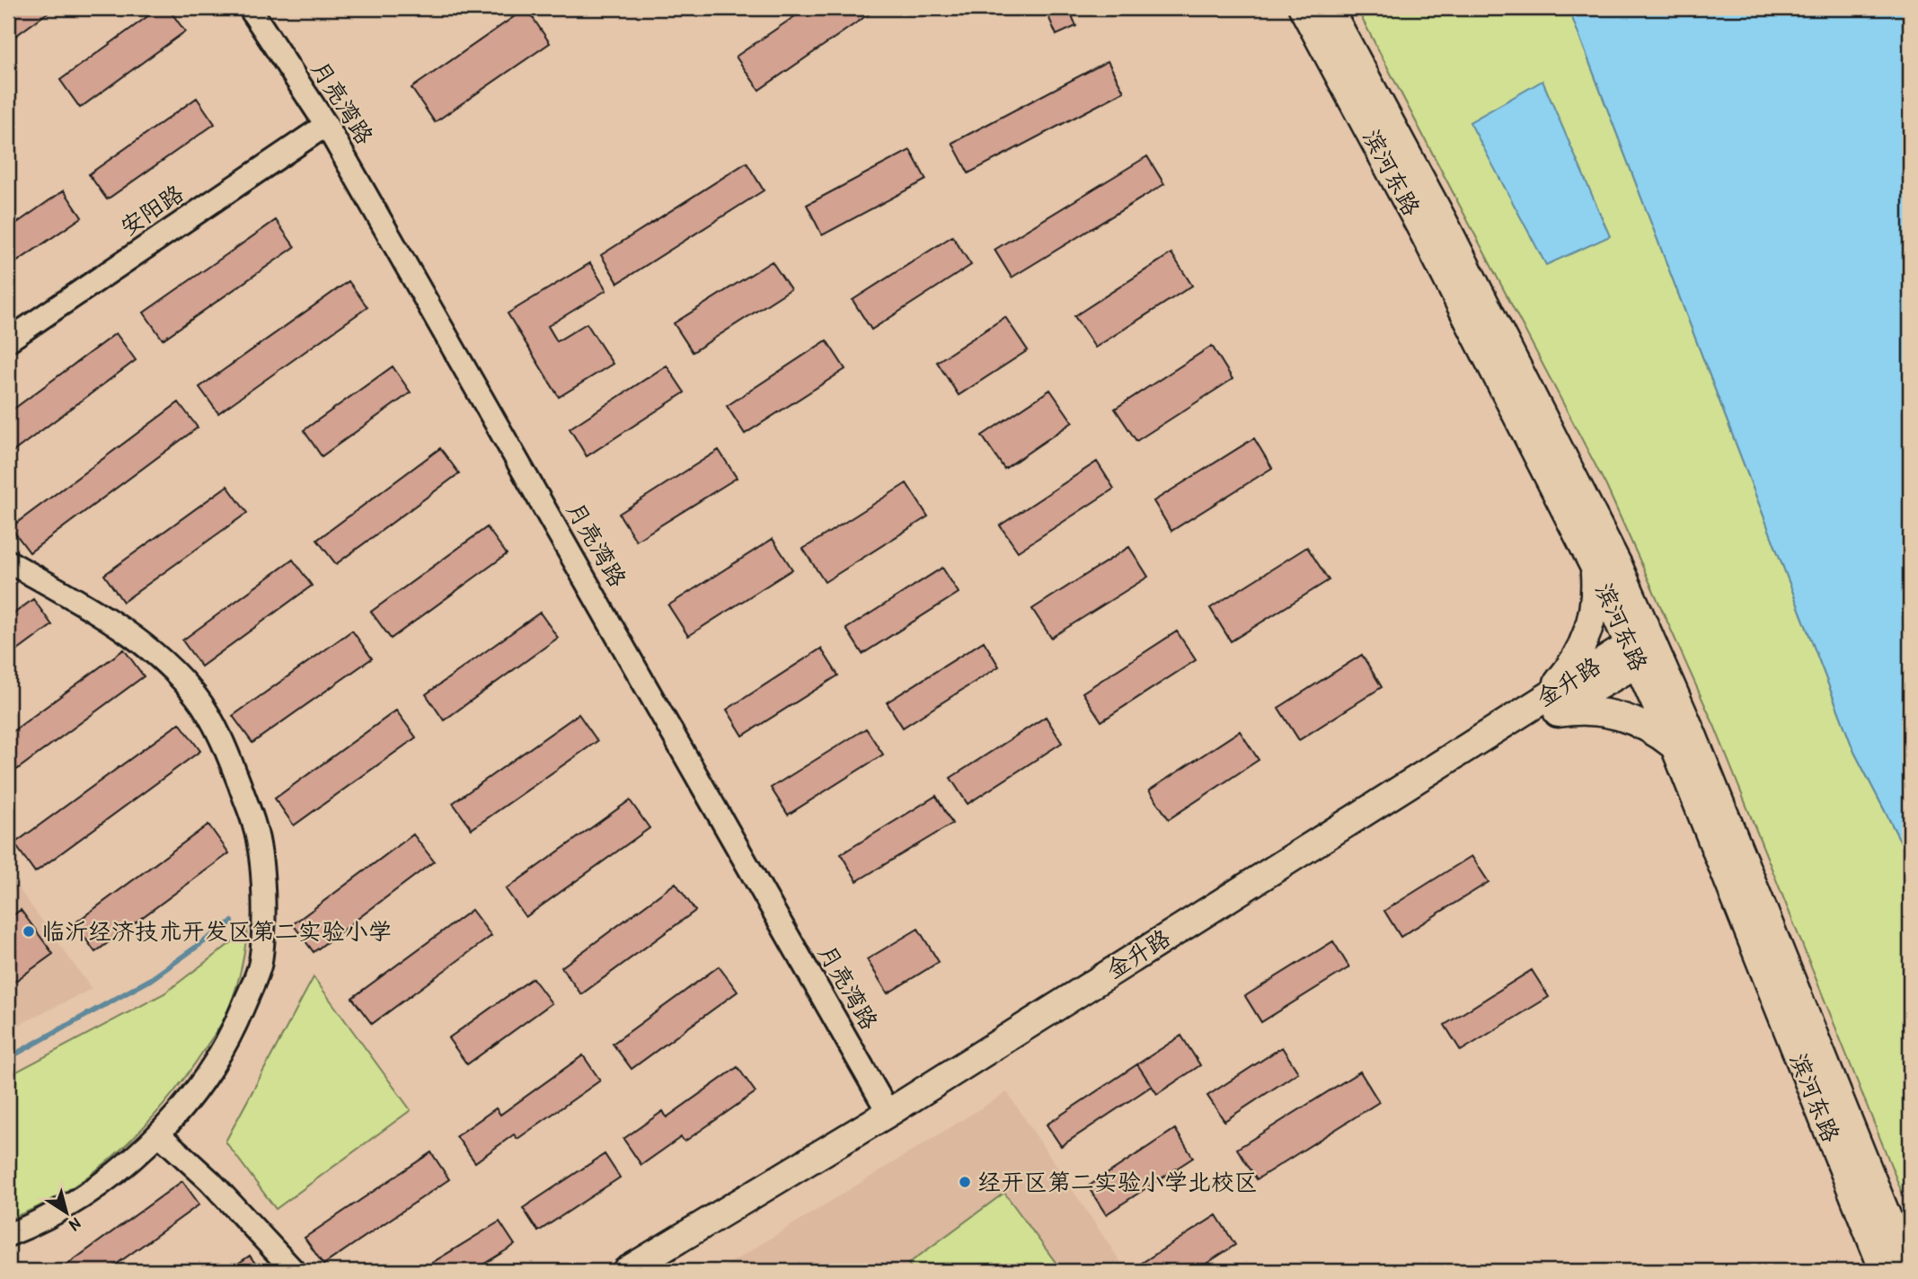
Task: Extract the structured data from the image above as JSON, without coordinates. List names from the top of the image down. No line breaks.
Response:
{"streets":{"main road":["滨河东路","金升路"],"street":["月亮湾路","安阳路"]},"crossings":[["月亮湾路","安阳路"],["月亮湾路","金升路"],["滨河东路","金升路"]],"places":["临沂经济技术开发区第二实验小学","经开区第二实验小学北校区"],"north":"bottom right"}
